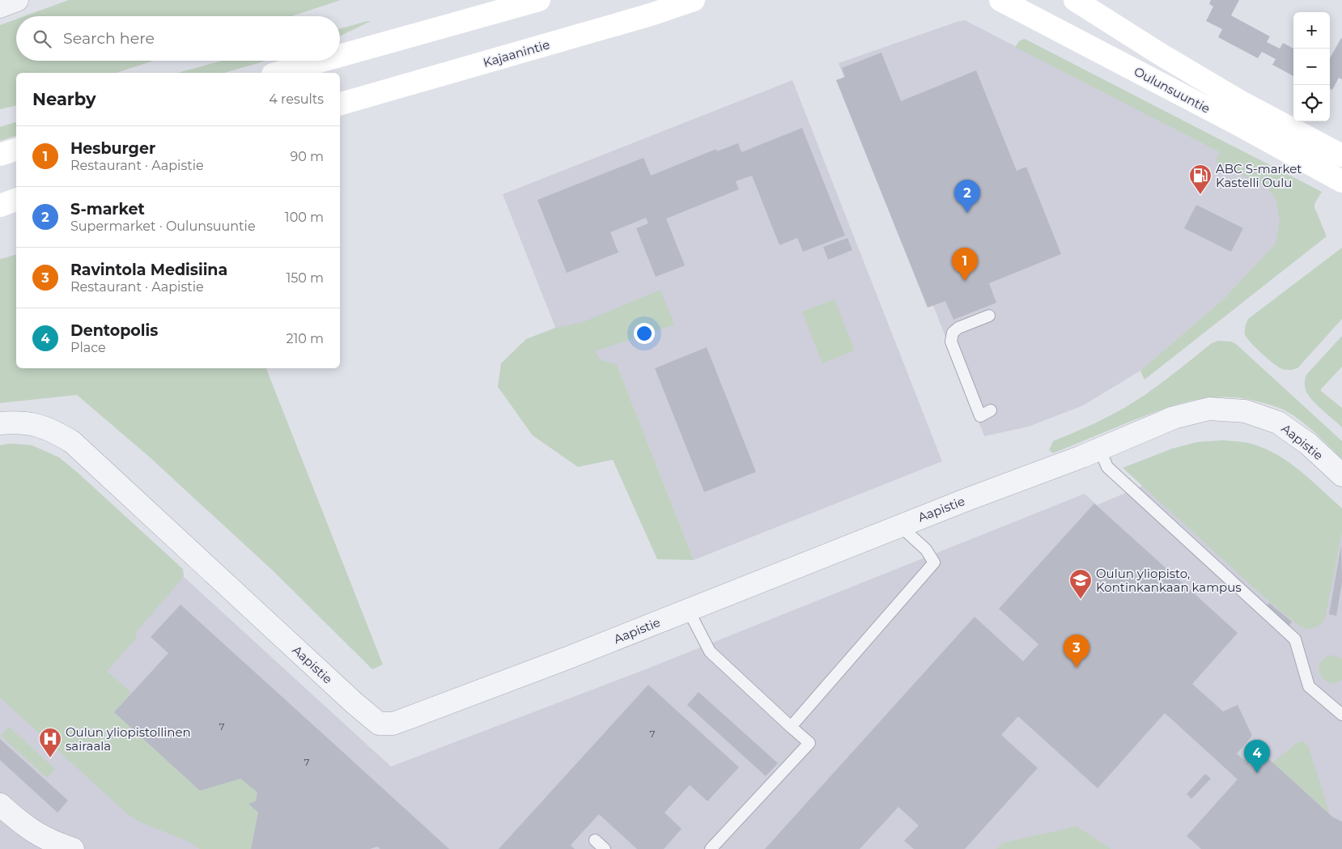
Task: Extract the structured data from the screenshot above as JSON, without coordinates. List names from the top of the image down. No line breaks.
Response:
{"streets":{"main road":["Kajaanintie","Oulunsuuntie"],"street":["Aapistie"]},"places":{"fuel station":["ABC S-market Kastelli Oulu"],"school or university":["Oulun yliopisto, Kontinkankaan kampus"],"hospital":["Oulun yliopistollinen sairaala"]},"house_numbers":["7","7","7"],"page":{"map_buttons":["+","−"],"search":"Search here","heading":["Nearby","4 results"],"list":[{"mark":"1","name":"Hesburger","note":"Restaurant · Aapistie","value":"90 m"},{"mark":"2","name":"S-market","note":"Supermarket · Oulunsuuntie","value":"100 m"},{"mark":"3","name":"Ravintola Medisiina","note":"Restaurant · Aapistie","value":"150 m"},{"mark":"4","name":"Dentopolis","note":"Place","value":"210 m"}],"pins":["2","1","3","4"]}}
